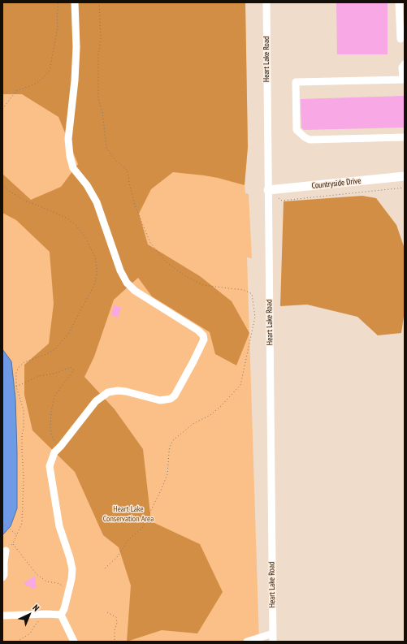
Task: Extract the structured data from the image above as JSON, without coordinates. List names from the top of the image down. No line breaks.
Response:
{"streets":{"main road":["Countryside Drive"],"street":["Heart Lake Road"]},"crossings":[["Heart Lake Road","Countryside Drive"]],"parks":["Heart Lake Conservation Area"],"north":"top right"}
